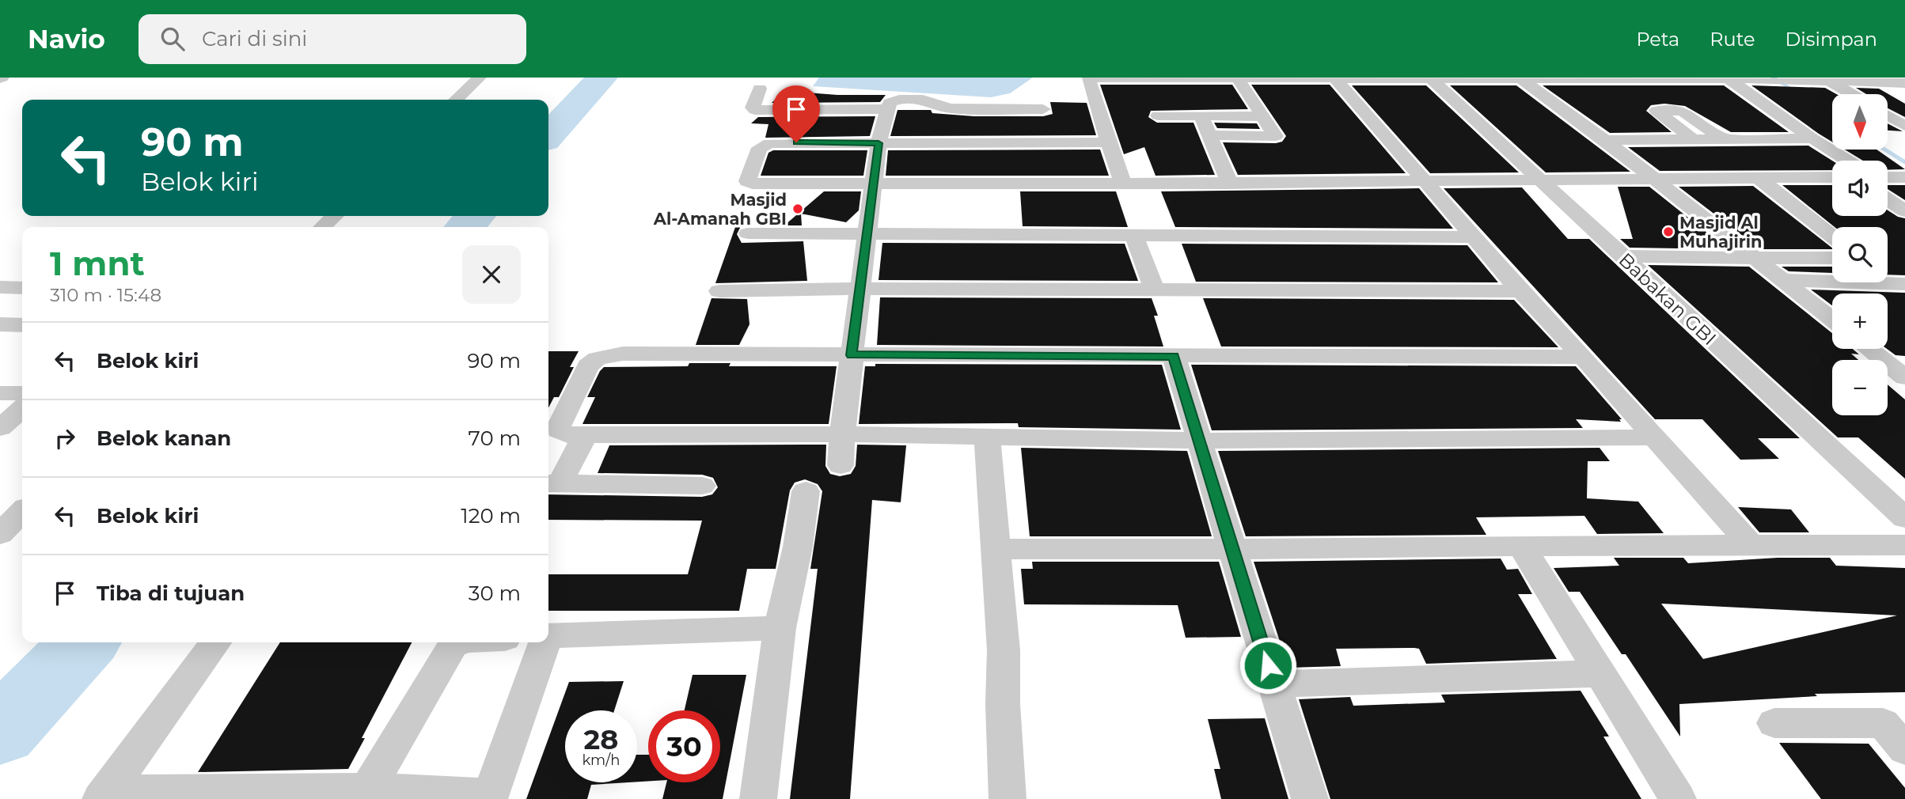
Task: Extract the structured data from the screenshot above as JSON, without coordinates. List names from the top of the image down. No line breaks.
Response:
{"streets":{"street":["Babakan GBI"]},"places":["Masjid Al-Amanah GBI","Masjid Al Muhajirin"],"north":"bottom","page":{"header":"Navio","search":"Cari di sini","nav":["Peta","Rute","Disimpan"],"map_buttons":["+","−"],"turn":["90 m","Belok kiri"],"heading":["1 mnt","310 m · 15:48"],"list":[{"name":"Belok kiri","value":"90 m"},{"name":"Belok kanan","value":"70 m"},{"name":"Belok kiri","value":"120 m"},{"name":"Tiba di tujuan","value":"30 m"}],"speed":"28 km/h","limit":"30"}}
